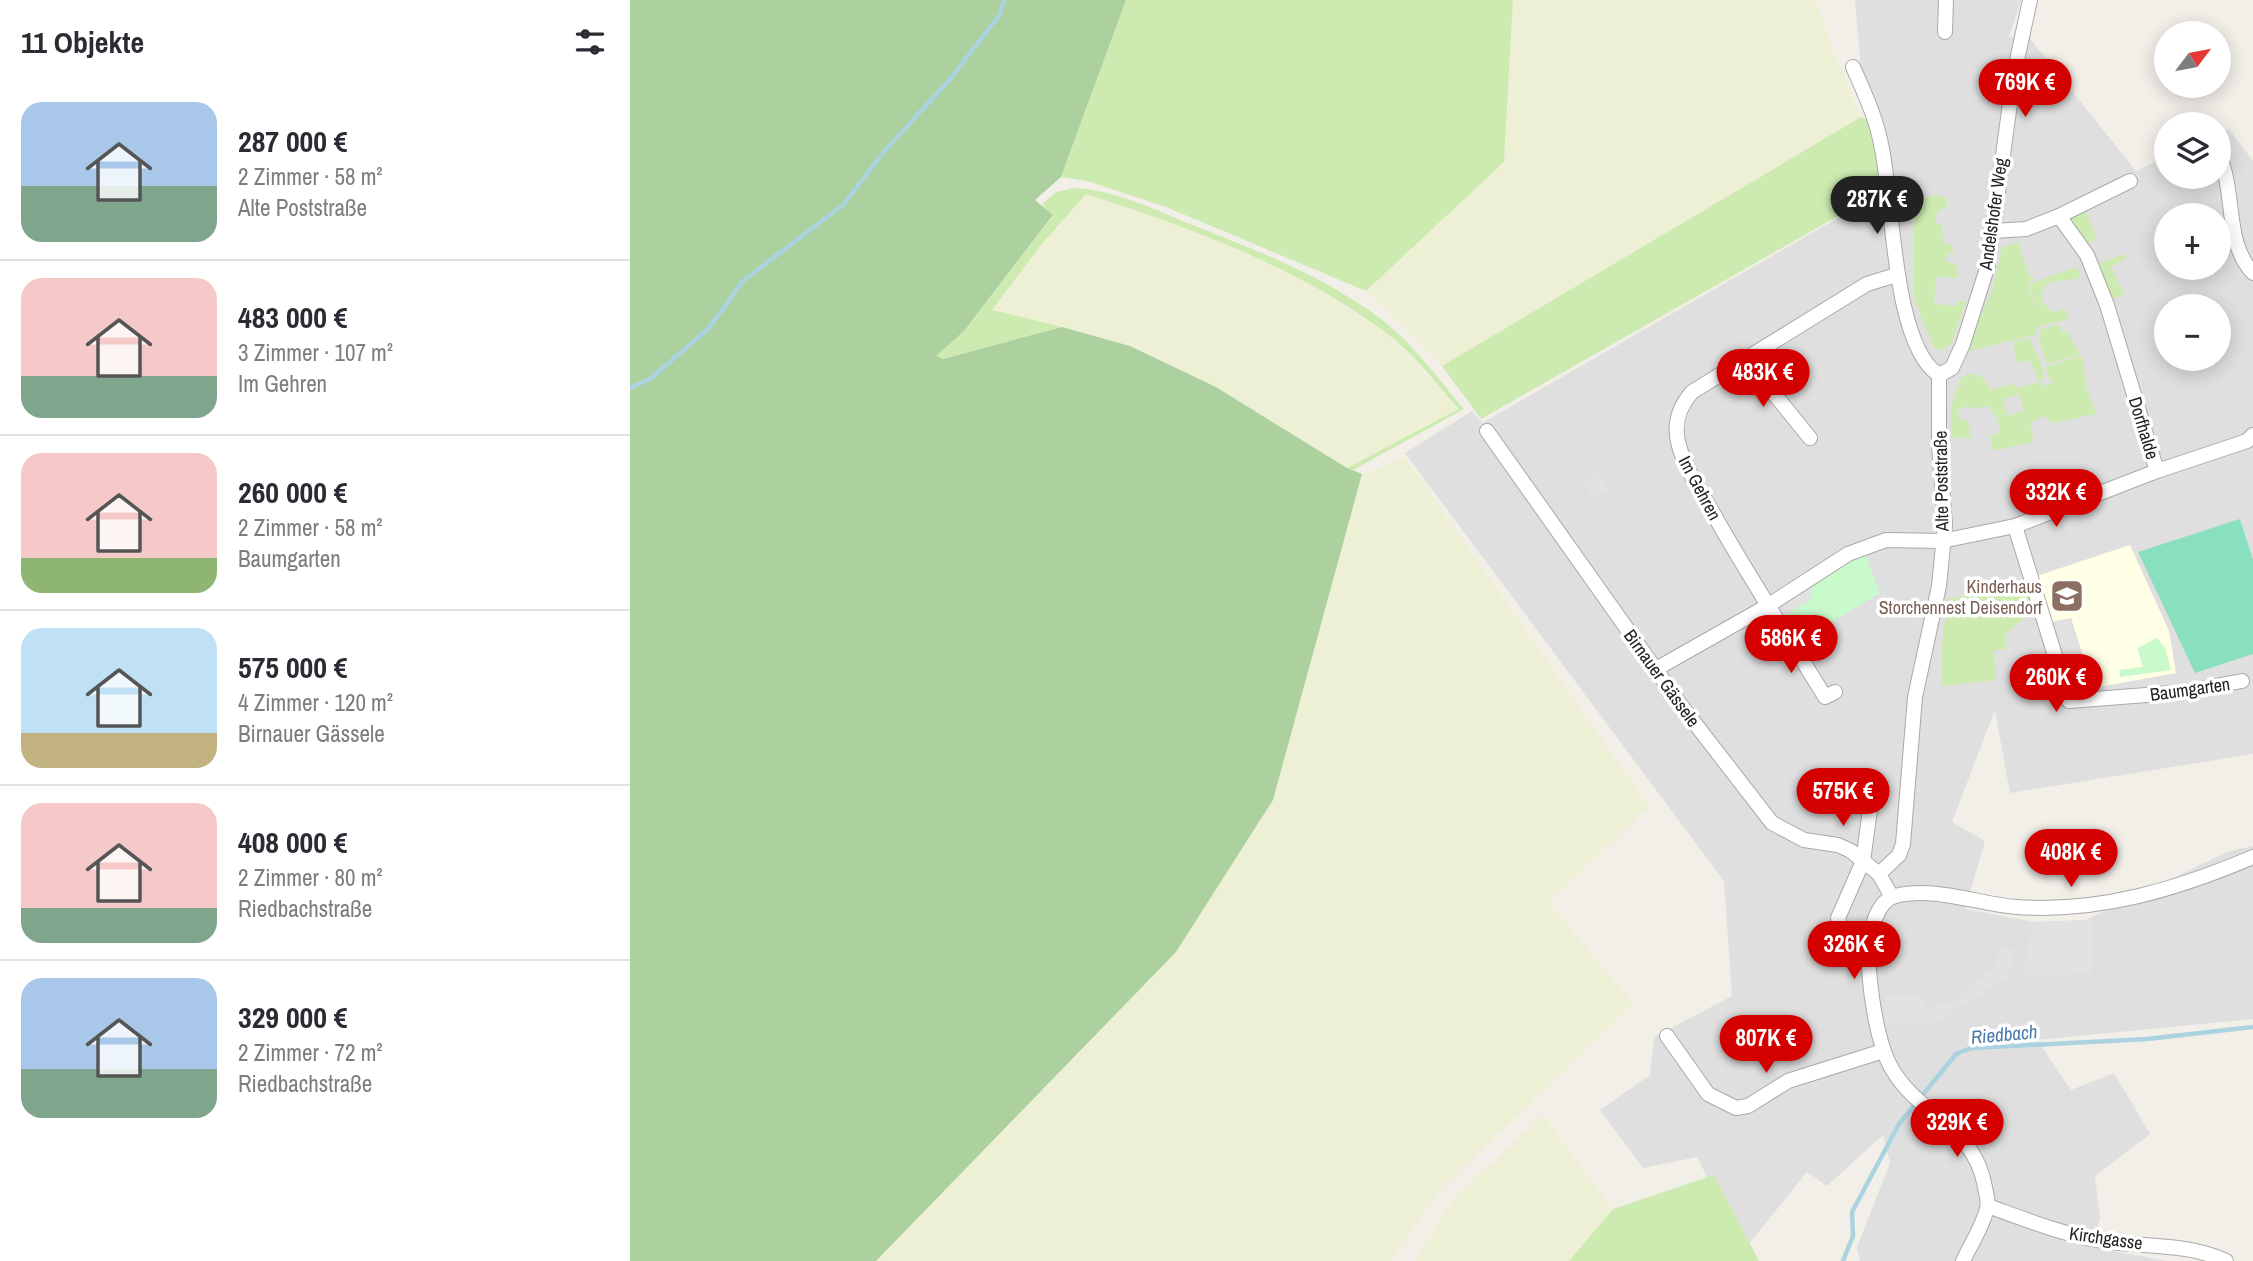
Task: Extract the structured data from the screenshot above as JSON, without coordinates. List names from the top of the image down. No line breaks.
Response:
{"streets":{"street":["Andelshofer Weg","Dorfhalde","Alte Poststraße","Im Gehren","Birnauer Gässele","Baumgarten","Kirchgasse"]},"crossings":[["Andelshofer Weg","Alte Poststraße"],["Dorfhalde","Alte Poststraße"],["Dorfhalde","Baumgarten"],["Alte Poststraße","Birnauer Gässele"]],"water":["Riedbach"],"places":{"school or university":["Kinderhaus Storchennest Deisendorf"]},"north":"top right","page":{"heading":"11 Objekte","map_buttons":["+","−"],"price":["769K €","287K €","483K €","332K €","586K €","260K €","575K €","408K €","326K €","807K €","329K €"],"list":[{"name":"287 000 €","note":"2 Zimmer · 58 m² · Alte Poststraße"},{"name":"483 000 €","note":"3 Zimmer · 107 m² · Im Gehren"},{"name":"260 000 €","note":"2 Zimmer · 58 m² · Baumgarten"},{"name":"575 000 €","note":"4 Zimmer · 120 m² · Birnauer Gässele"},{"name":"408 000 €","note":"2 Zimmer · 80 m² · Riedbachstraße"},{"name":"329 000 €","note":"2 Zimmer · 72 m² · Riedbachstraße"}]}}
